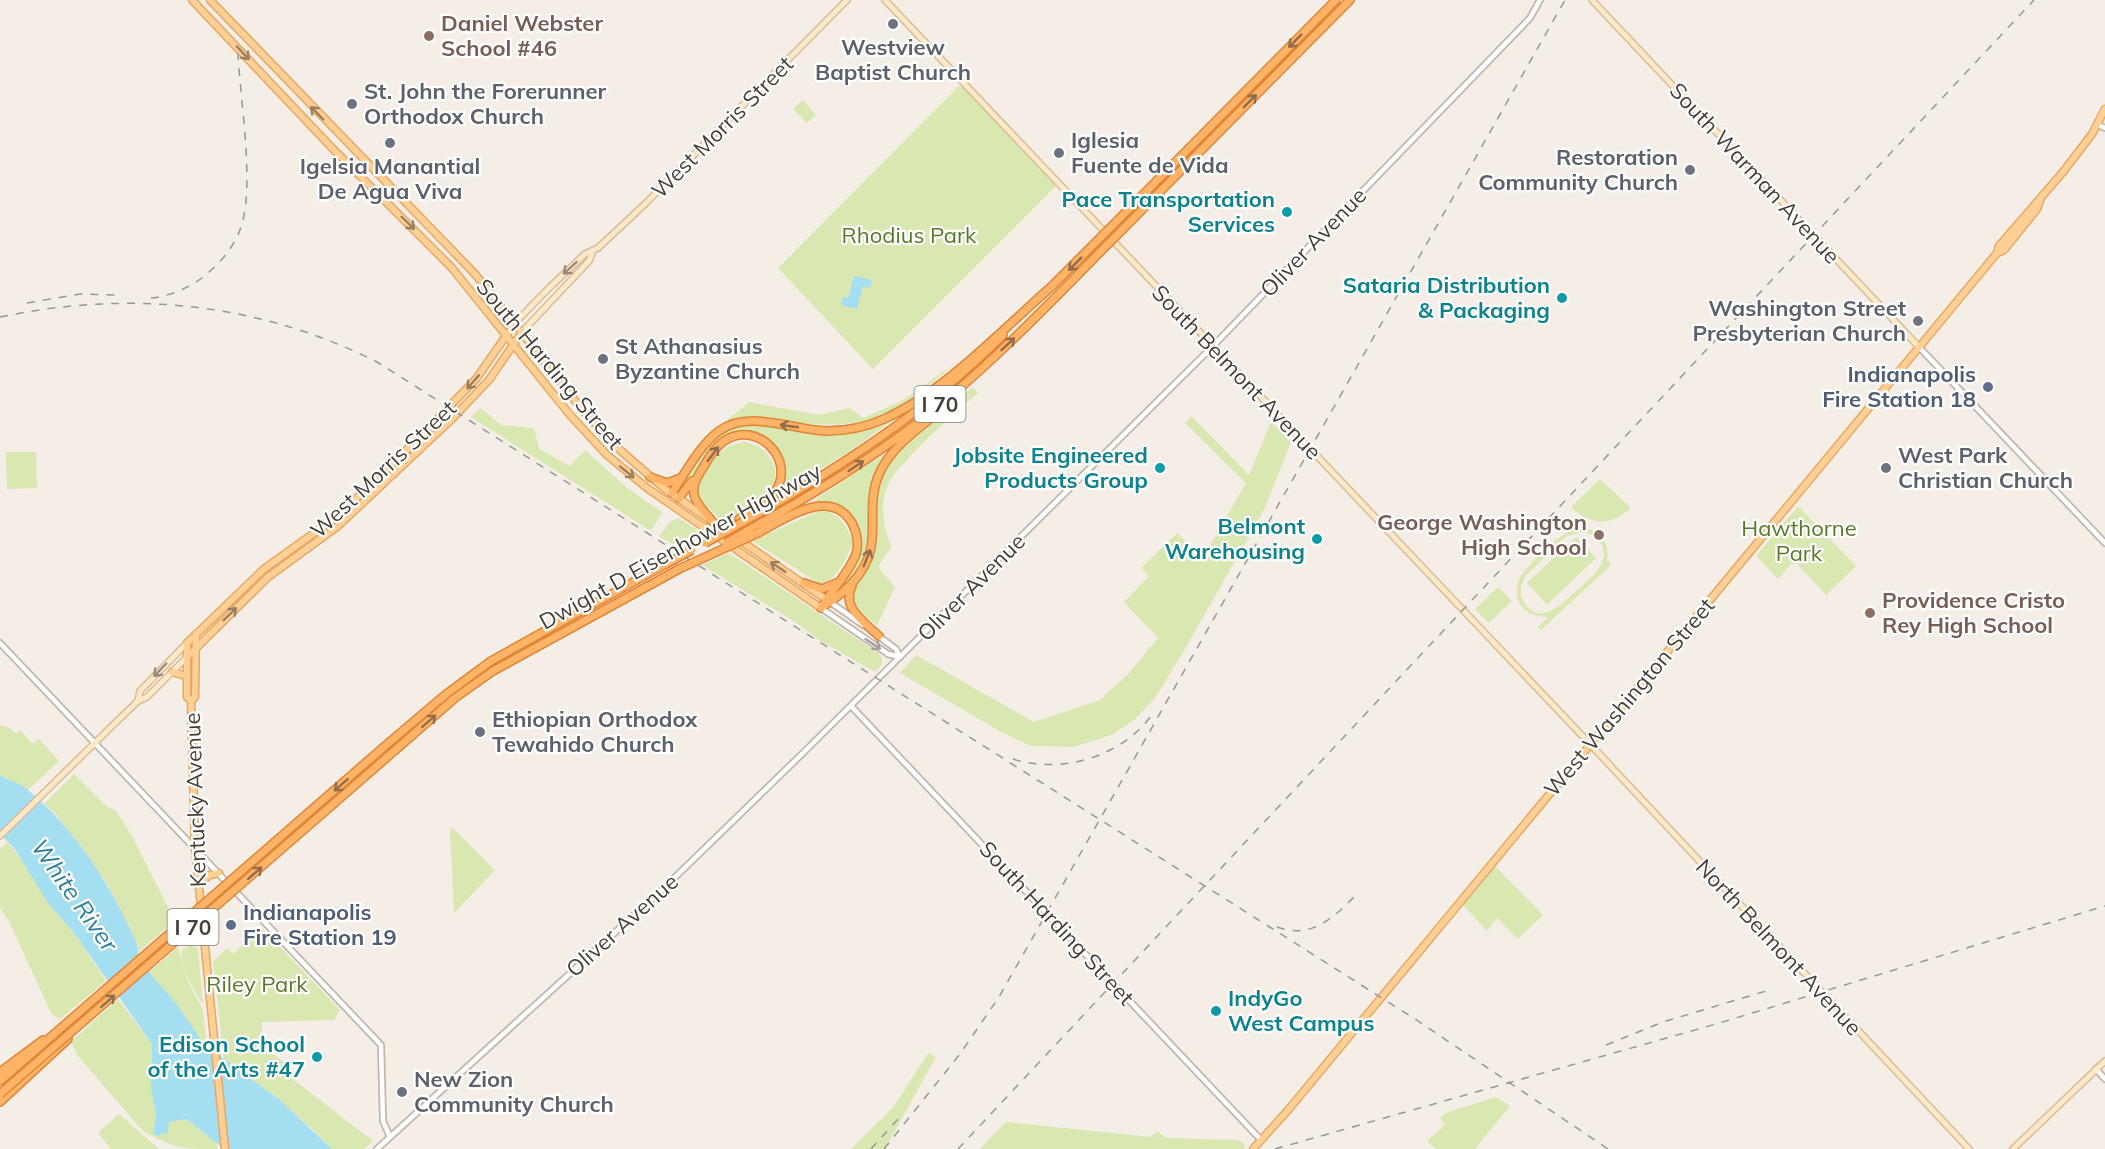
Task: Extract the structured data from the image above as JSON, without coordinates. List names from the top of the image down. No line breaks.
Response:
{"streets":{"highway":["I 70","Dwight D Eisenhower Highway"],"main road":["West Morris Street","South Warman Avenue","South Harding Street","South Belmont Avenue","West Washington Street","Kentucky Avenue","North Belmont Avenue"],"street":["Oliver Avenue"]},"crossings":[["West Morris Street","South Harding Street"],["West Morris Street","Kentucky Avenue"],["South Warman Avenue","West Washington Street"],["Oliver Avenue","South Harding Street"],["Oliver Avenue","South Belmont Avenue"],["South Harding Street","West Washington Street"],["South Belmont Avenue","West Washington Street"],["South Belmont Avenue","North Belmont Avenue"],["West Washington Street","North Belmont Avenue"]],"water":["White River"],"parks":["Rhodius Park","Hawthorne Park","Riley Park"],"places":["Westview Baptist Church","Daniel Webster School #46","St. John the Forerunner Orthodox Church","Igelsia Manantial De Agua Viva","Iglesia Fuente de Vida","Restoration Community Church","Pace Transportation Services","Sataria Distribution & Packaging","Washington Street Presbyterian Church","St Athanasius Byzantine Church","Indianapolis Fire Station 18","Jobsite Engineered Products Group","West Park Christian Church","George Washington High School","Belmont Warehousing","Providence Cristo Rey High School","Ethiopian Orthodox Tewahido Church","Indianapolis Fire Station 19","IndyGo West Campus","Edison School of the Arts #47","New Zion Community Church"]}
